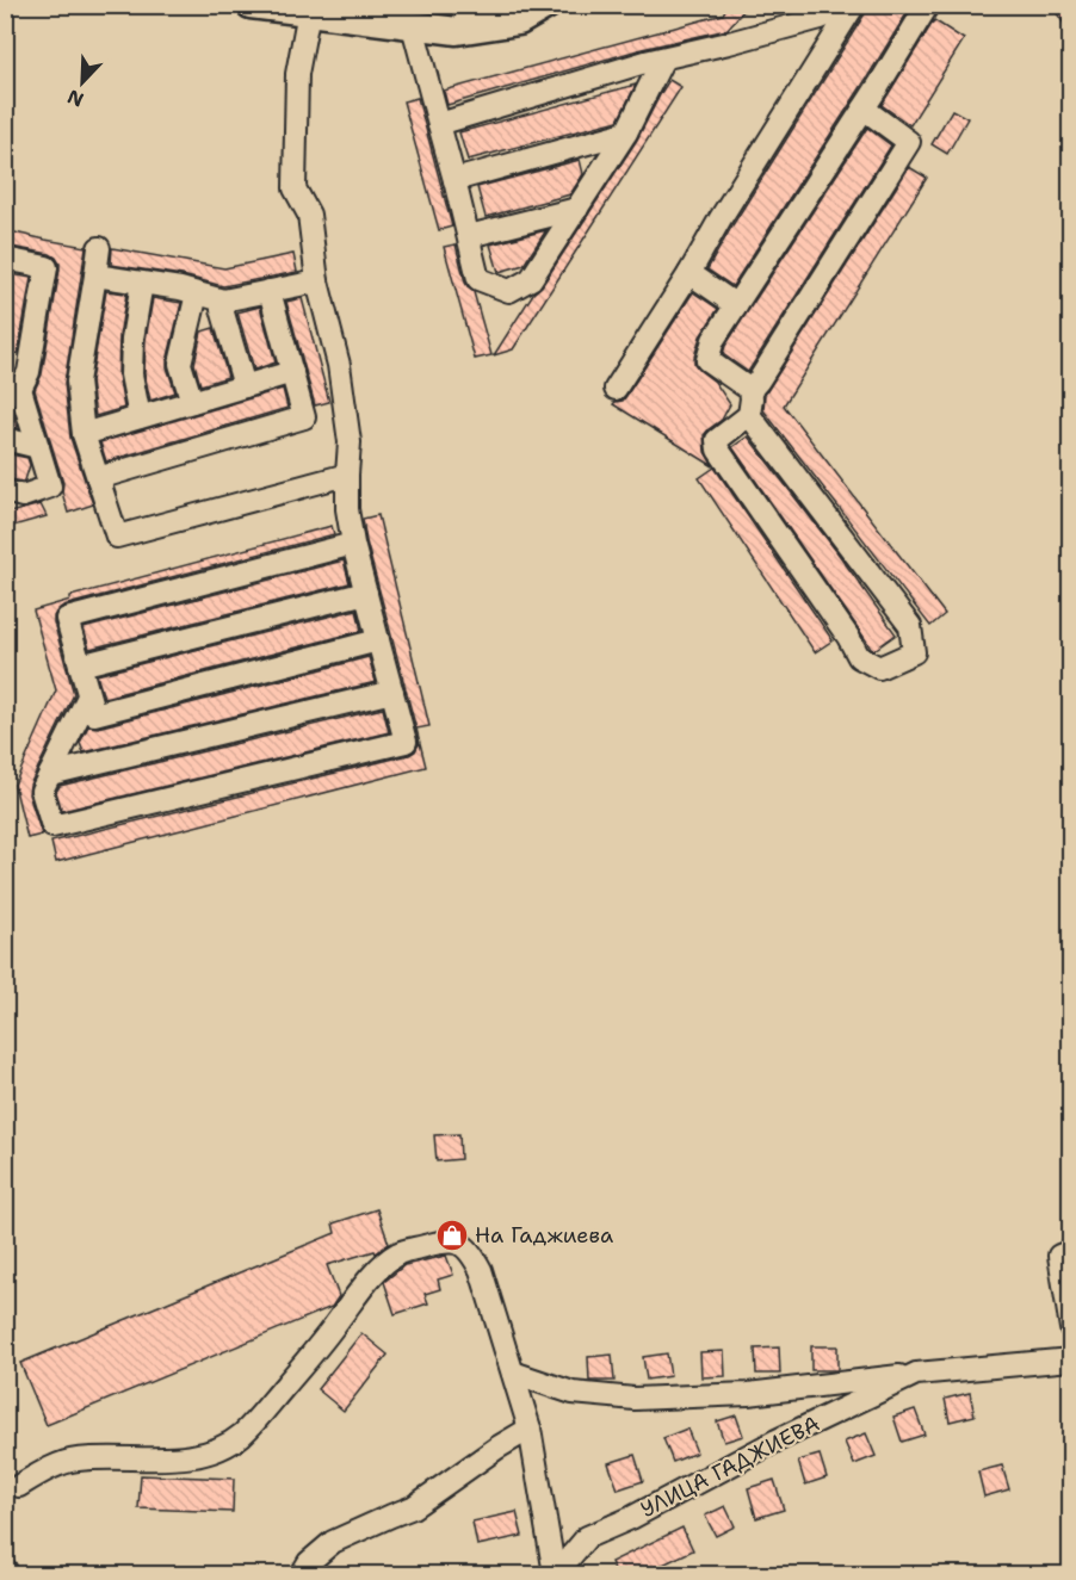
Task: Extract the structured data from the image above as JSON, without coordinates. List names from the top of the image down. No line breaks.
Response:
{"streets":{"street":["УЛИЦА ГАДЖИЕВА"]},"places":{"shop":["На Гаджиева"]},"north":"bottom left"}
